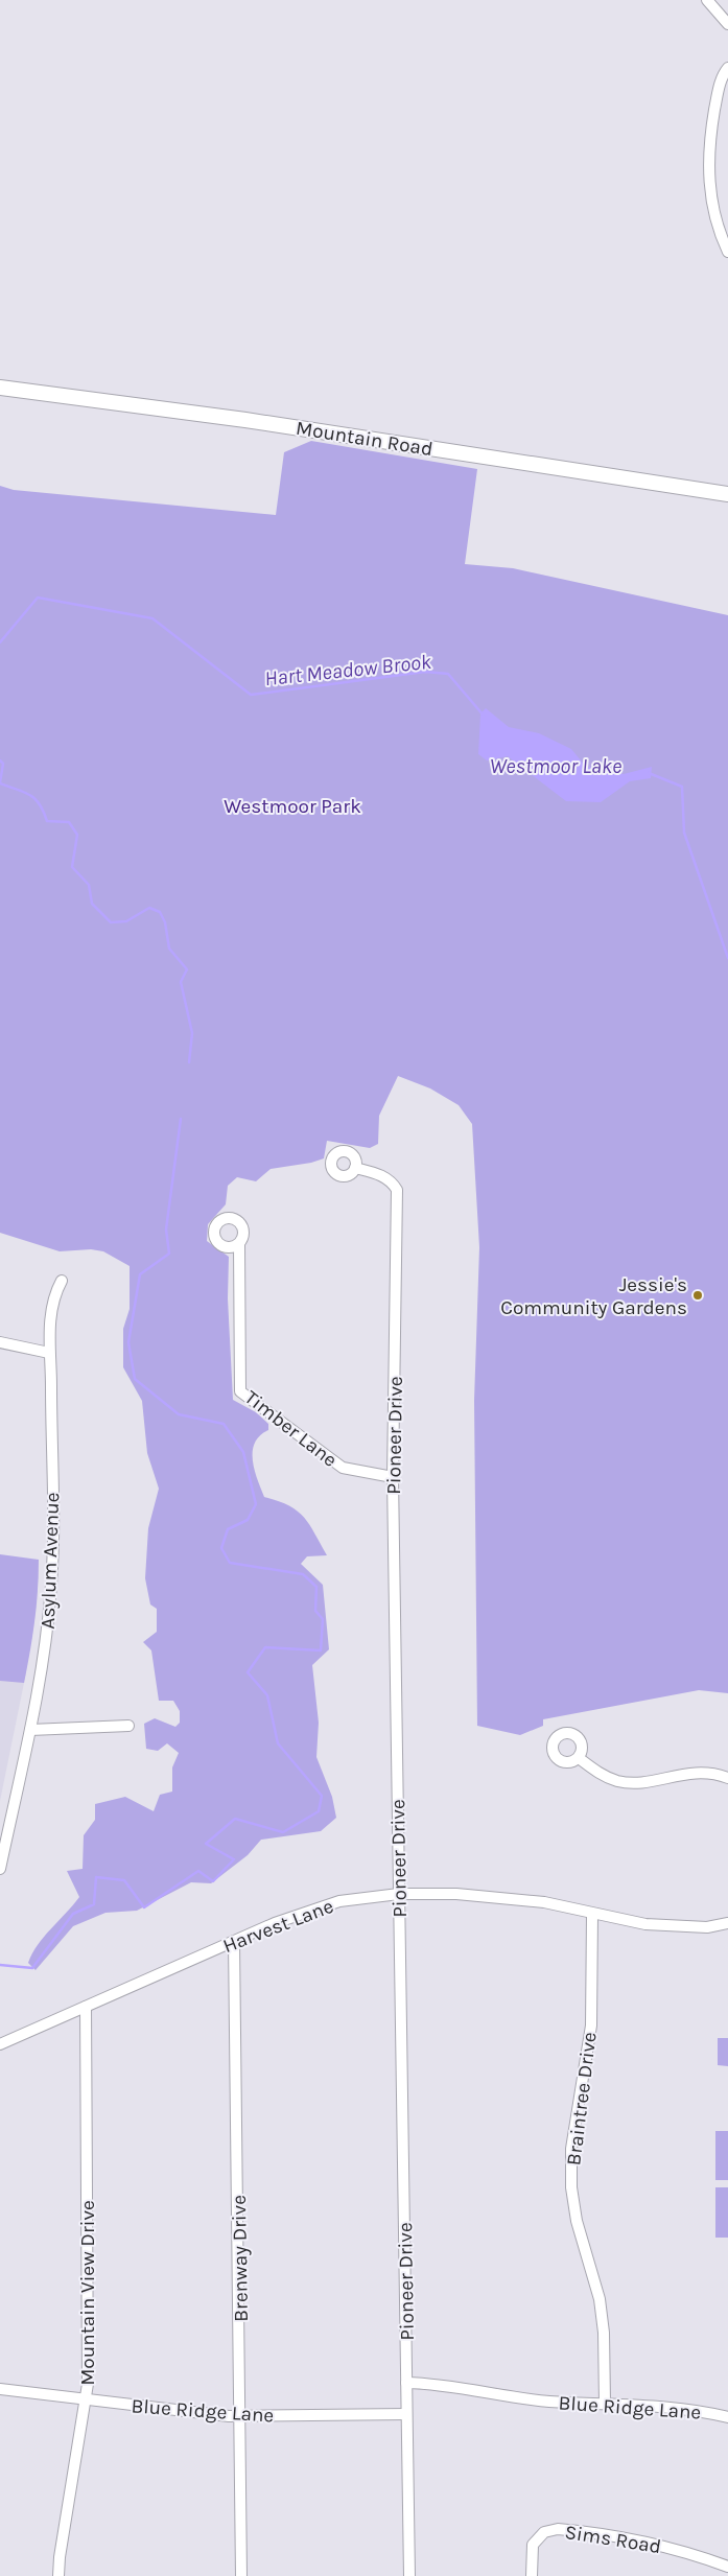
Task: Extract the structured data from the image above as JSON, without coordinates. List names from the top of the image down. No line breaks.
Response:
{"streets":{"main road":["Mountain Road"],"street":["Timber Lane","Pioneer Drive","Asylum Avenue","Harvest Lane","Braintree Drive","Brenway Drive","Mountain View Drive","Blue Ridge Lane","Sims Road"]},"crossings":[["Timber Lane","Pioneer Drive"],["Pioneer Drive","Harvest Lane"],["Pioneer Drive","Blue Ridge Lane"],["Harvest Lane","Braintree Drive"],["Harvest Lane","Brenway Drive"],["Harvest Lane","Mountain View Drive"],["Braintree Drive","Blue Ridge Lane"],["Brenway Drive","Blue Ridge Lane"],["Mountain View Drive","Blue Ridge Lane"]],"water":["Hart Meadow Brook","Westmoor Lake"],"parks":["Westmoor Park"],"places":["Jessie's Community Gardens"]}
